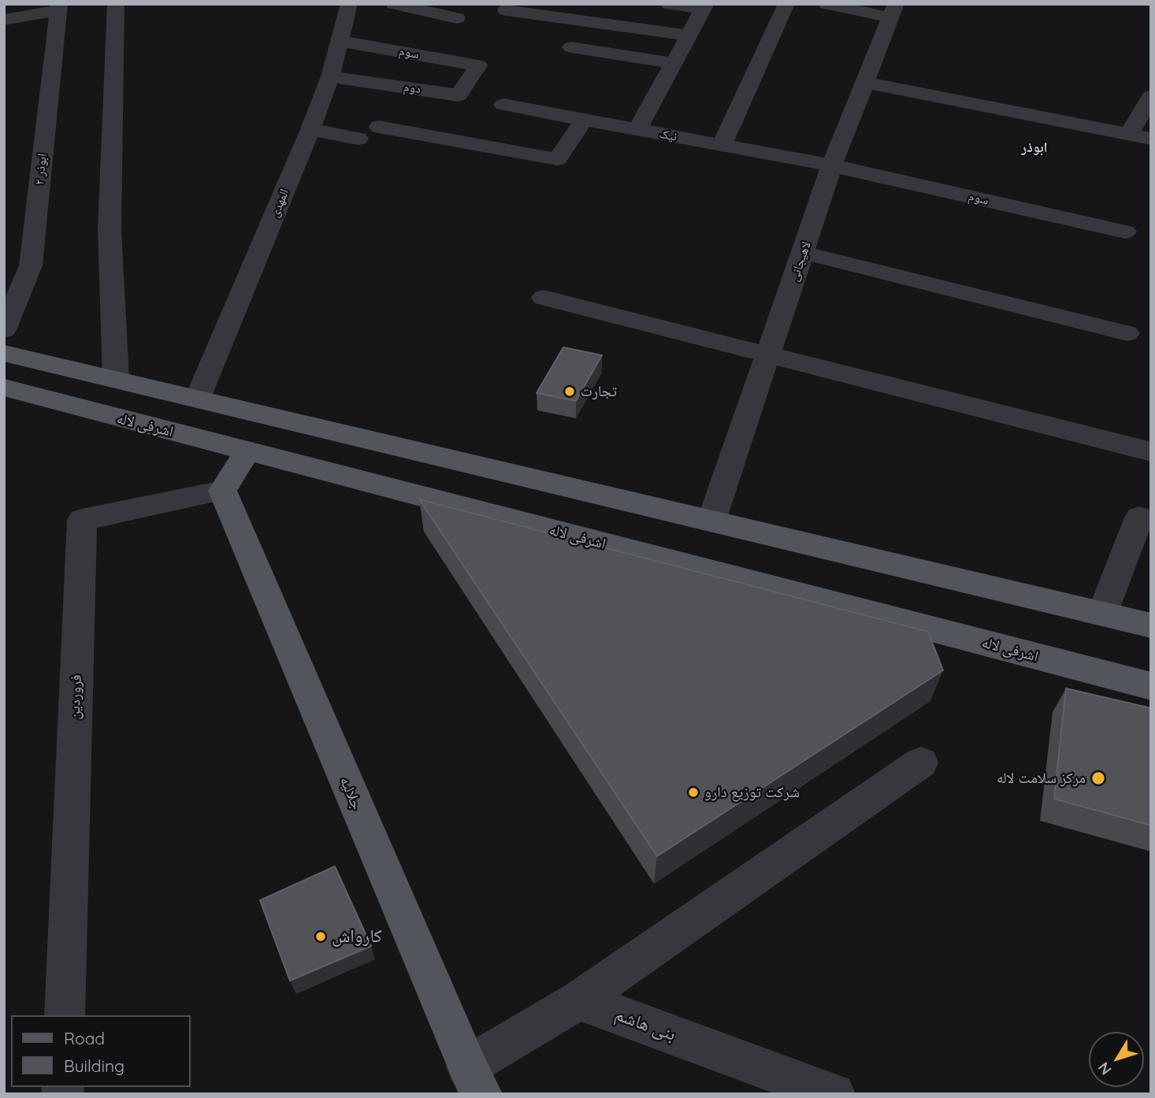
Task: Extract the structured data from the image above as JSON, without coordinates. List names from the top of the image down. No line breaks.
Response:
{"streets":{"main road":["اشرفی لاله","جلالیه"],"street":["سوم","دوم","نیک","ابوذر ۲","المهدی","لاهیجانی","فروردین","بنی هاشم"]},"crossings":[["سوم","دوم"],["سوم","نیک"],["سوم","المهدی"],["سوم","لاهیجانی"],["دوم","المهدی"],["نیک","لاهیجانی"],["فروردین","جلالیه"]],"districts":["ابوذر"],"places":["تجارت","مرکز سلامت لاله","شرکت توزیع دارو","کارواش"],"legend":["Road","Building"],"north":"bottom left"}
